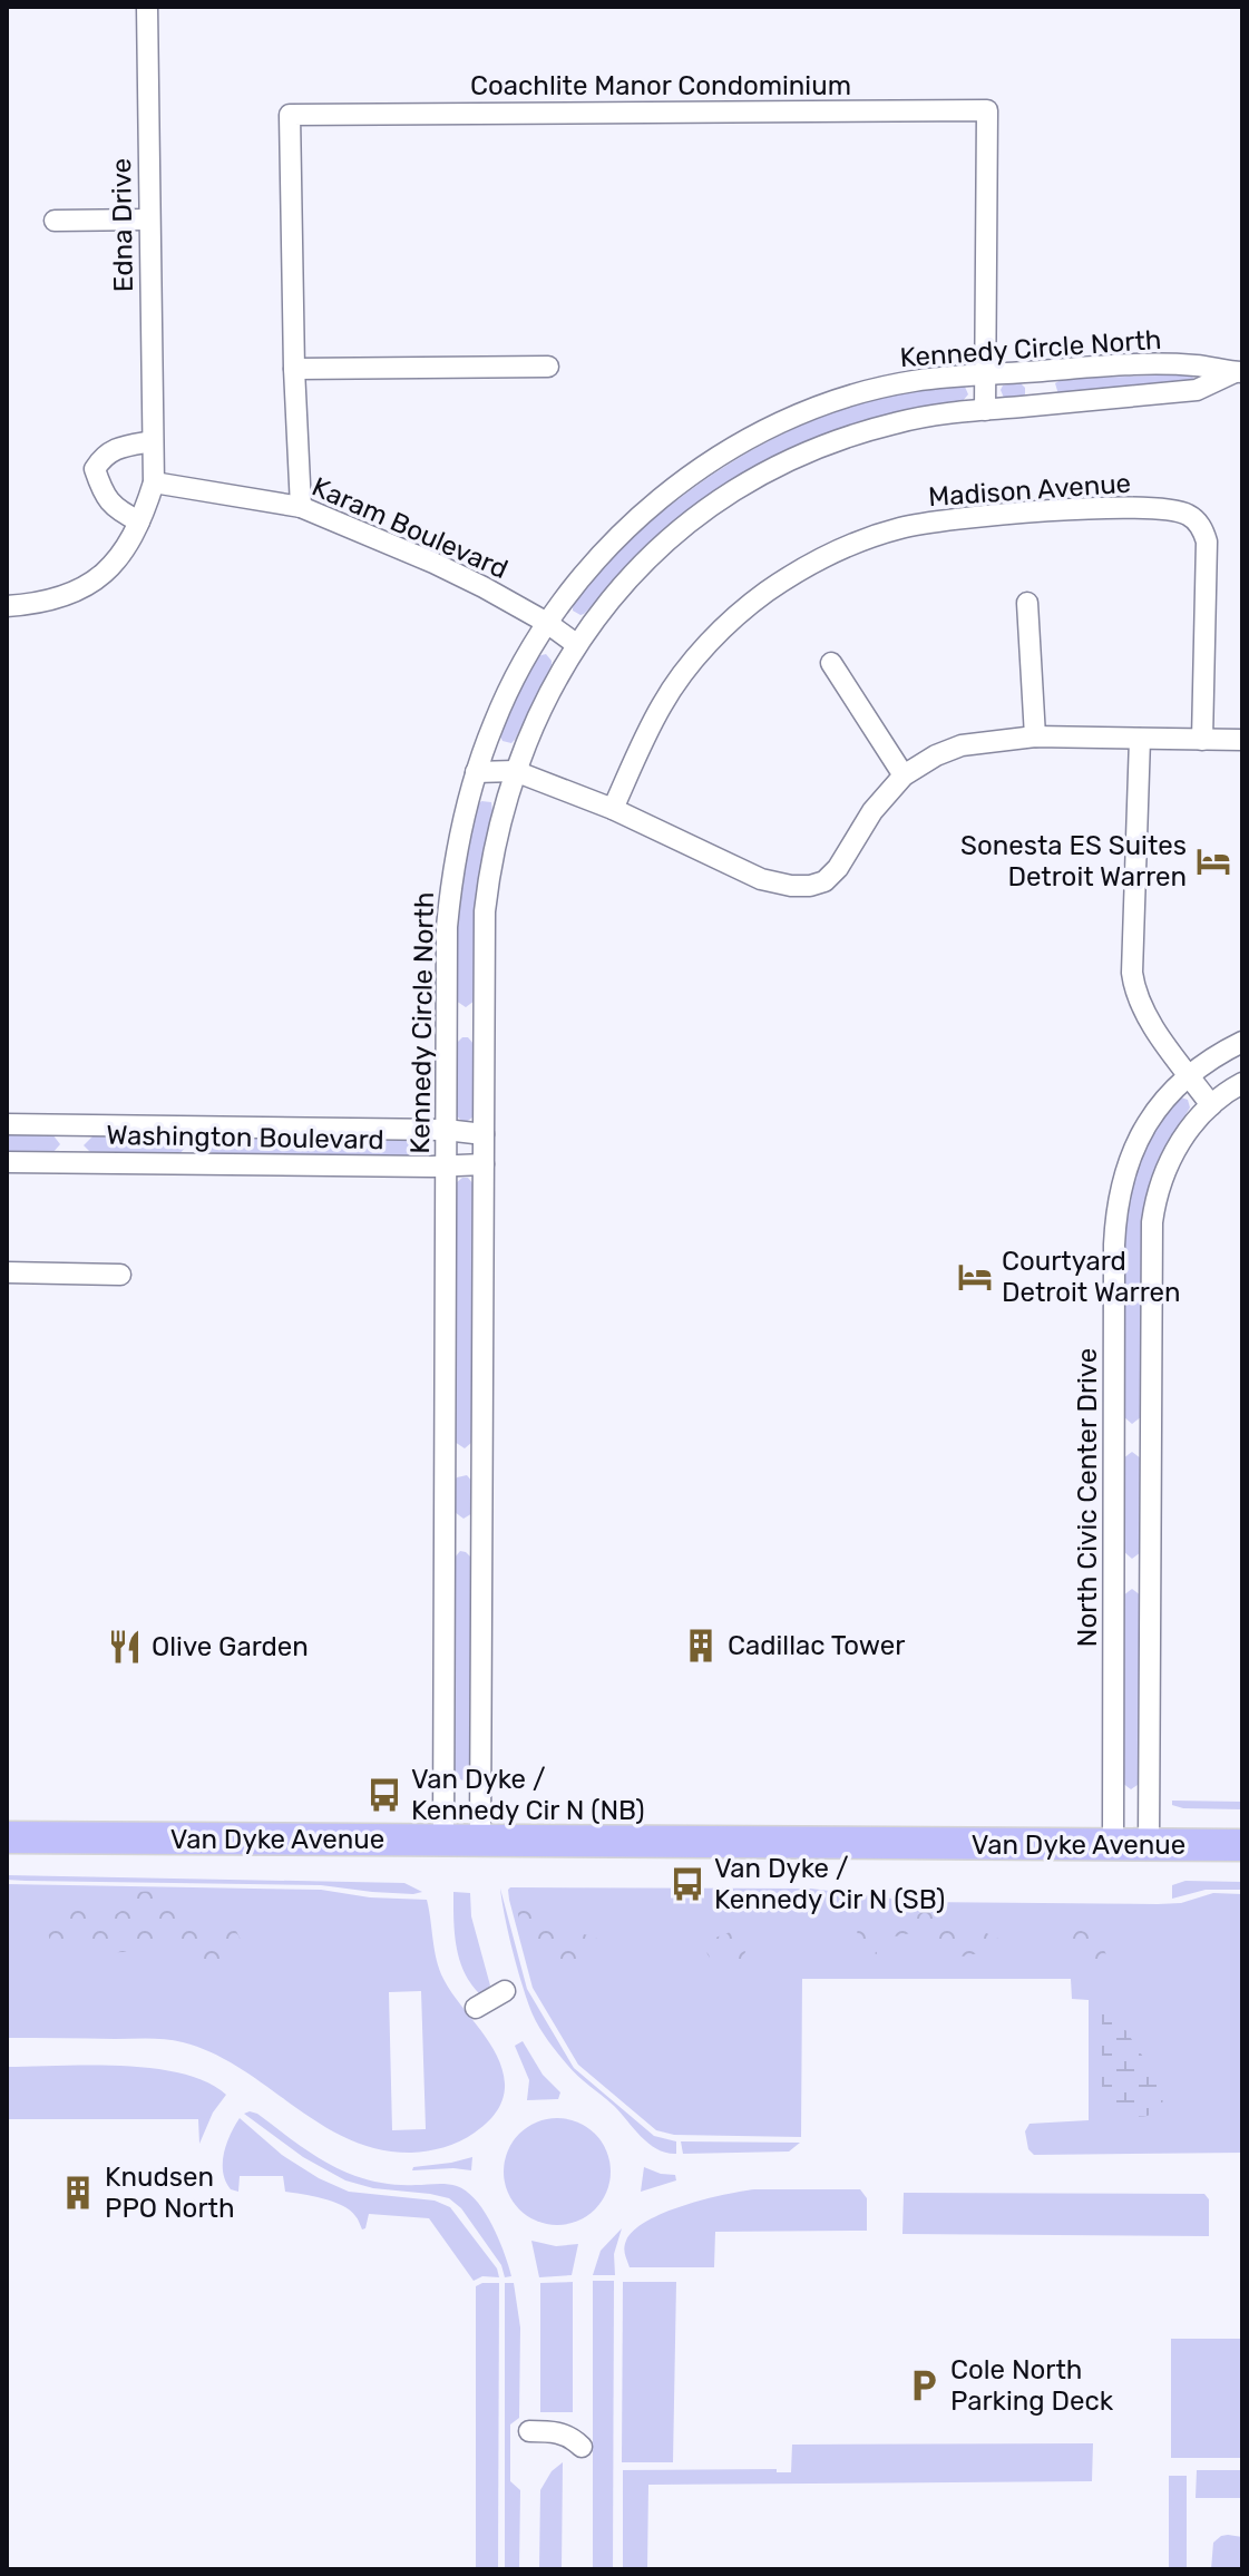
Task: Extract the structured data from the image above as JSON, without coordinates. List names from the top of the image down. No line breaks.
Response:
{"streets":{"main road":["Van Dyke Avenue"],"street":["Coachlite Manor Condominium","Edna Drive","Kennedy Circle North","Madison Avenue","Karam Boulevard","Washington Boulevard","North Civic Center Drive"]},"crossings":[["Coachlite Manor Condominium","Kennedy Circle North"],["Coachlite Manor Condominium","Karam Boulevard"],["Edna Drive","Karam Boulevard"],["Kennedy Circle North","Karam Boulevard"],["Kennedy Circle North","Washington Boulevard"],["Kennedy Circle North","Van Dyke Avenue"],["North Civic Center Drive","Van Dyke Avenue"]],"places":{"hotel":["Sonesta ES Suites Detroit Warren","Courtyard Detroit Warren"],"building":["Cadillac Tower","Knudsen PPO North"],"restaurant":["Olive Garden"],"bus stop":["Van Dyke / Kennedy Cir N (NB)","Van Dyke / Kennedy Cir N (SB)"],"parking":["Cole North Parking Deck"]}}
